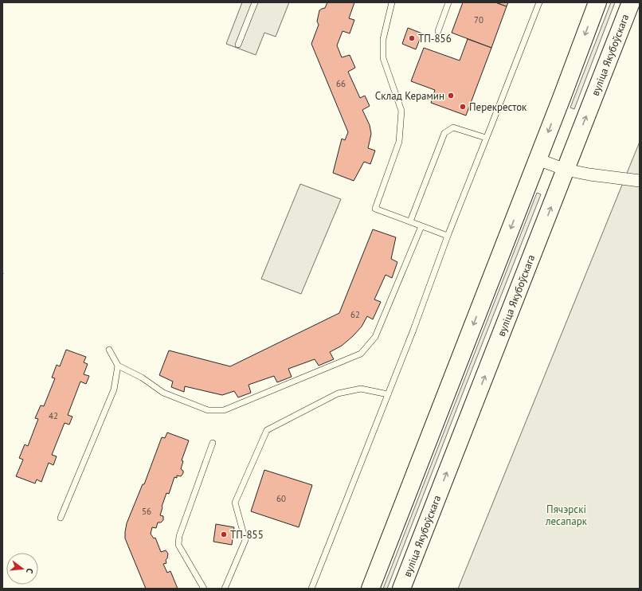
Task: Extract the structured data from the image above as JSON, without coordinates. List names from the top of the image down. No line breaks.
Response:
{"streets":{"main road":["вуліца Якубоўскага"]},"parks":["Пячэрскі лесапарк"],"places":["ТП-856","Склад Керамин","Перекресток","ТП-855"],"house_numbers":["70","66","62","42","60","56"],"north":"right"}
